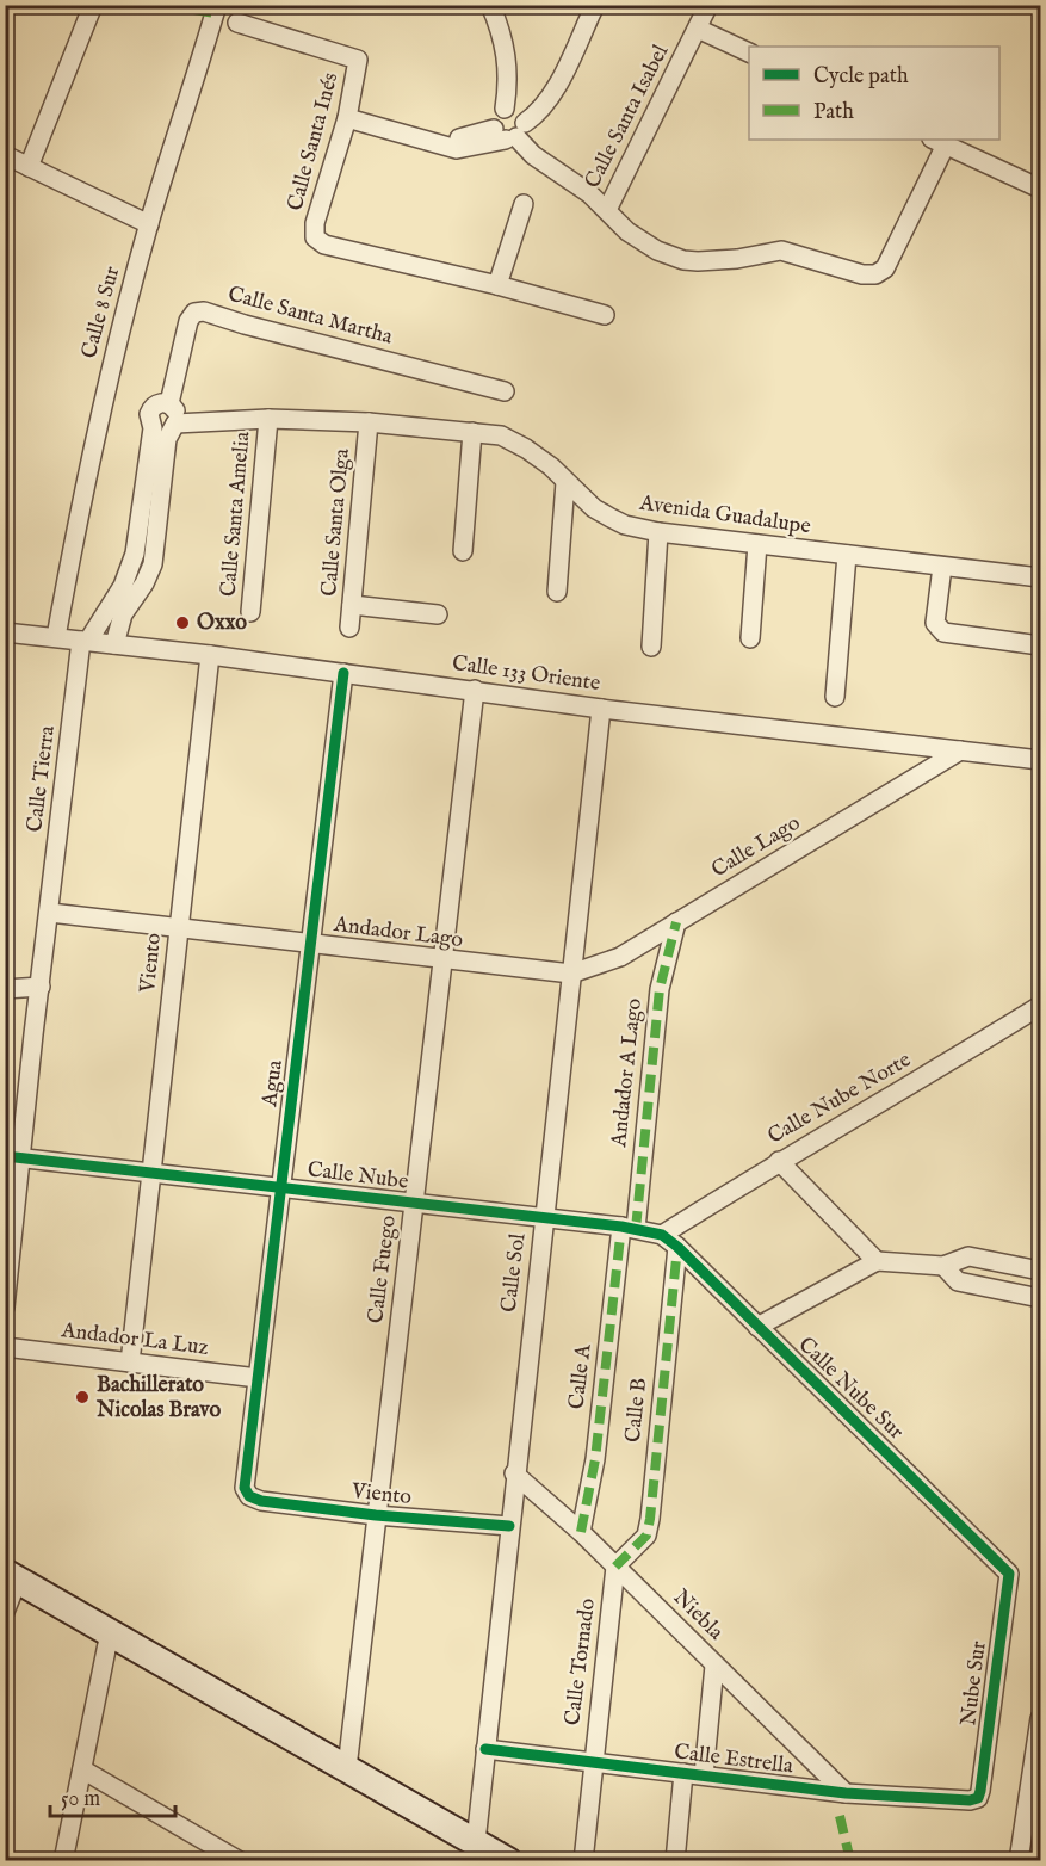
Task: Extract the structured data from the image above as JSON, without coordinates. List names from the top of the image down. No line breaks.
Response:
{"streets":{"street":["Calle Santa Isabel","Calle Santa Inés","Calle 8 Sur","Calle Santa Martha","Calle Santa Amelia","Avenida Guadalupe","Calle Santa Olga","Calle 133 Oriente","Calle Tierra","Calle Lago","Andador Lago","Viento","Andador A Lago","Agua","Calle Nube Norte","Calle Nube","Calle Fuego","Calle Sol","Andador La Luz","Calle A","Calle Nube Sur","Calle B","Niebla","Calle Tornado","Nube Sur","Calle Estrella"]},"crossings":[["Calle 8 Sur","Calle 133 Oriente"],["Calle Santa Martha","Avenida Guadalupe"],["Calle Santa Amelia","Avenida Guadalupe"],["Avenida Guadalupe","Calle Santa Olga"],["Calle 133 Oriente","Calle Tierra"],["Calle 133 Oriente","Calle Lago"],["Calle 133 Oriente","Viento"],["Calle 133 Oriente","Agua"],["Calle 133 Oriente","Calle Fuego"],["Calle 133 Oriente","Calle Sol"],["Calle Tierra","Andador Lago"],["Calle Tierra","Calle Nube"],["Calle Lago","Andador Lago"],["Calle Lago","Andador A Lago"],["Calle Lago","Calle Sol"],["Andador Lago","Viento"],["Andador Lago","Agua"],["Andador Lago","Calle Fuego"],["Andador Lago","Calle Sol"],["Viento","Agua"],["Viento","Calle Nube"],["Viento","Calle Fuego"],["Viento","Calle Sol"],["Viento","Andador La Luz"],["Andador A Lago","Calle Nube"],["Andador A Lago","Calle A"],["Agua","Calle Nube"],["Agua","Andador La Luz"],["Calle Nube Norte","Calle Nube"],["Calle Nube Norte","Calle Nube Sur"],["Calle Nube","Calle Fuego"],["Calle Nube","Calle Sol"],["Calle Nube","Calle A"],["Calle Nube","Calle Nube Sur"],["Calle Sol","Niebla"],["Calle Sol","Calle Estrella"],["Calle A","Niebla"],["Calle Nube Sur","Calle B"],["Calle Nube Sur","Nube Sur"],["Calle B","Niebla"],["Calle B","Calle Tornado"],["Niebla","Calle Tornado"],["Niebla","Calle Estrella"],["Calle Tornado","Calle Estrella"],["Nube Sur","Calle Estrella"]],"places":["Oxxo","Bachillerato Nicolas Bravo"],"legend":["Cycle path","Path"],"scale_bar":"50 m"}
